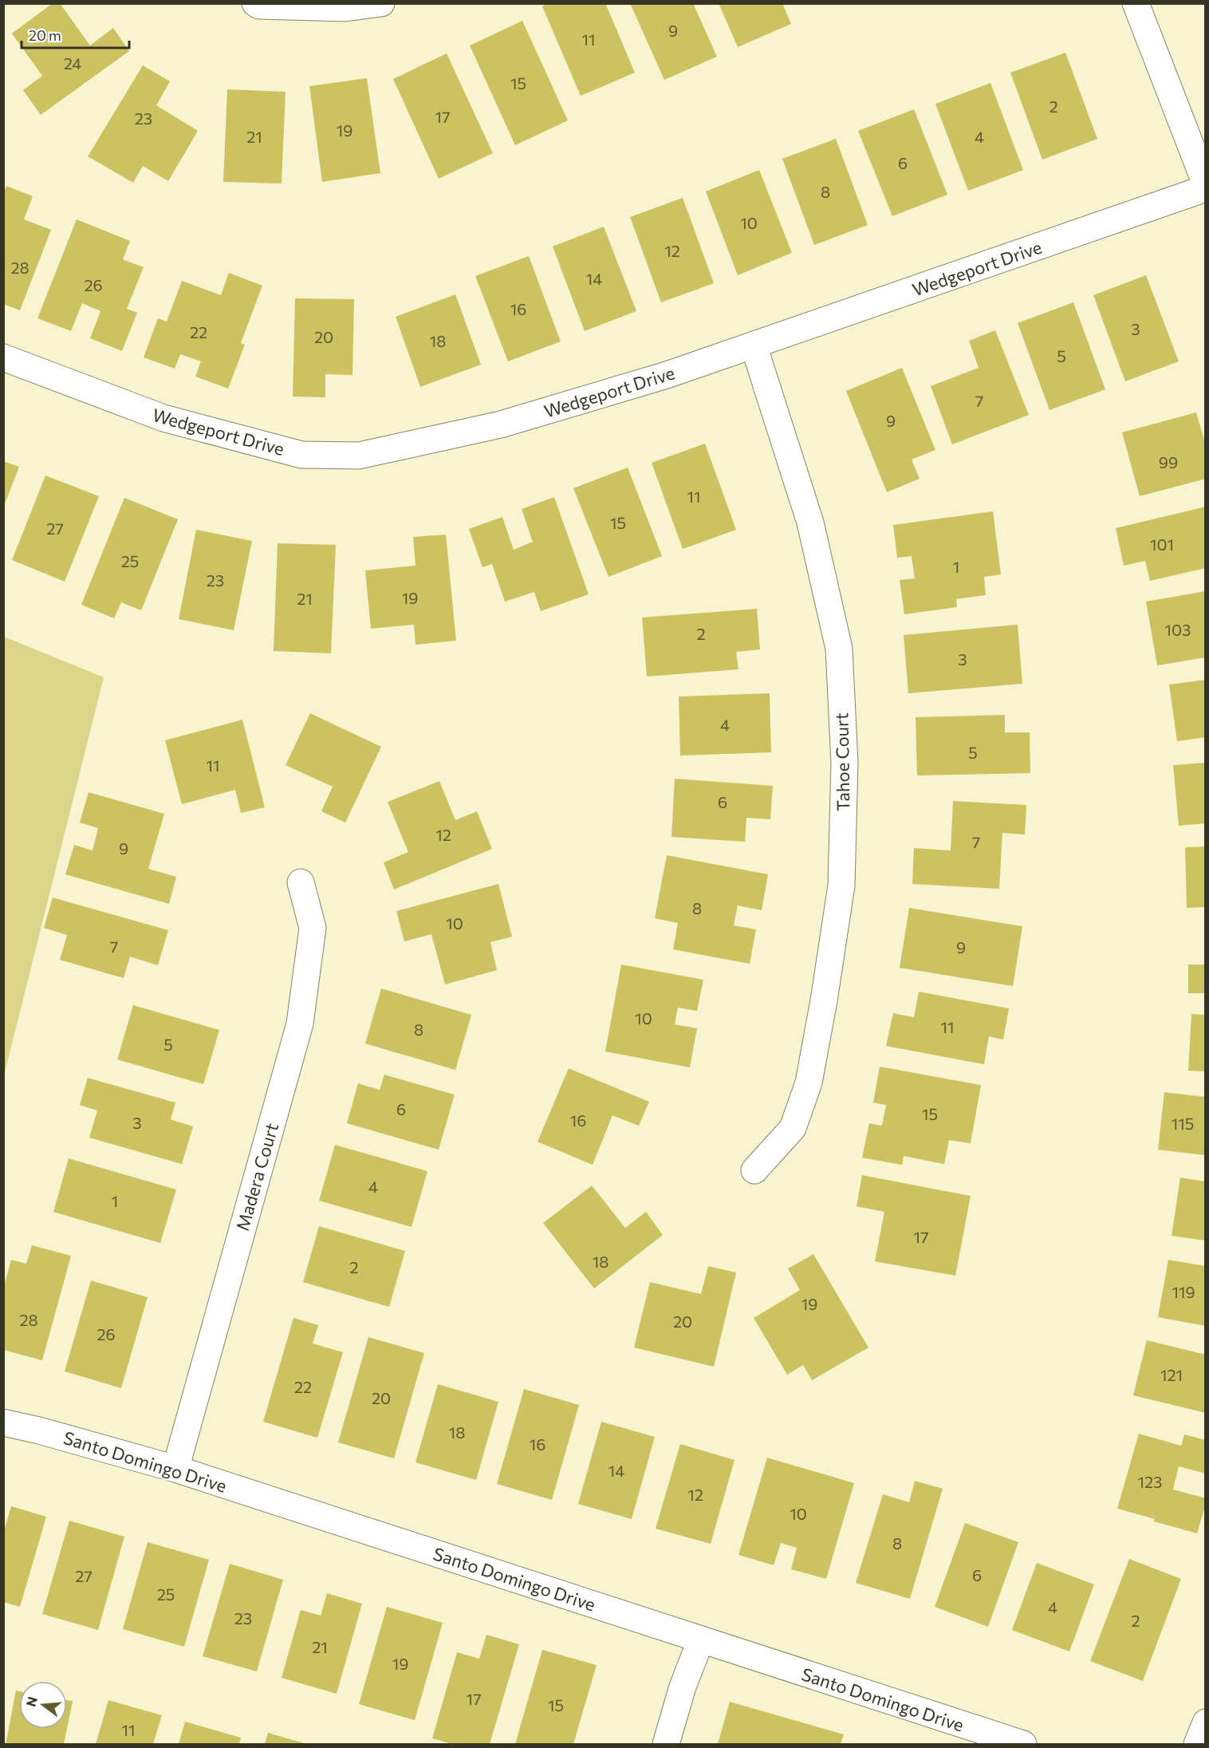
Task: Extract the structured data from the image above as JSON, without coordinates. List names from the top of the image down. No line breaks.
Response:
{"streets":{"street":["Wedgeport Drive","Tahoe Court","Madera Court","Santo Domingo Drive"]},"crossings":[["Wedgeport Drive","Tahoe Court"],["Madera Court","Santo Domingo Drive"]],"house_numbers":["9","11","24","15","2","17","23","19","21","4","6","8","10","12","28","14","26","16","3","22","20","18","5","7","9","99","11","15","27","101","25","1","23","19","21","103","2","3","4","5","11","6","12","7","9","8","10","7","9","10","11","8","5","6","15","16","3","115","4","1","17","18","2","119","19","28","20","26","121","22","20","18","16","14","123","12","10","8","6","27","25","4","23","2","21","19","17","15","11"],"scale_bar":"20 m","north":"left"}
